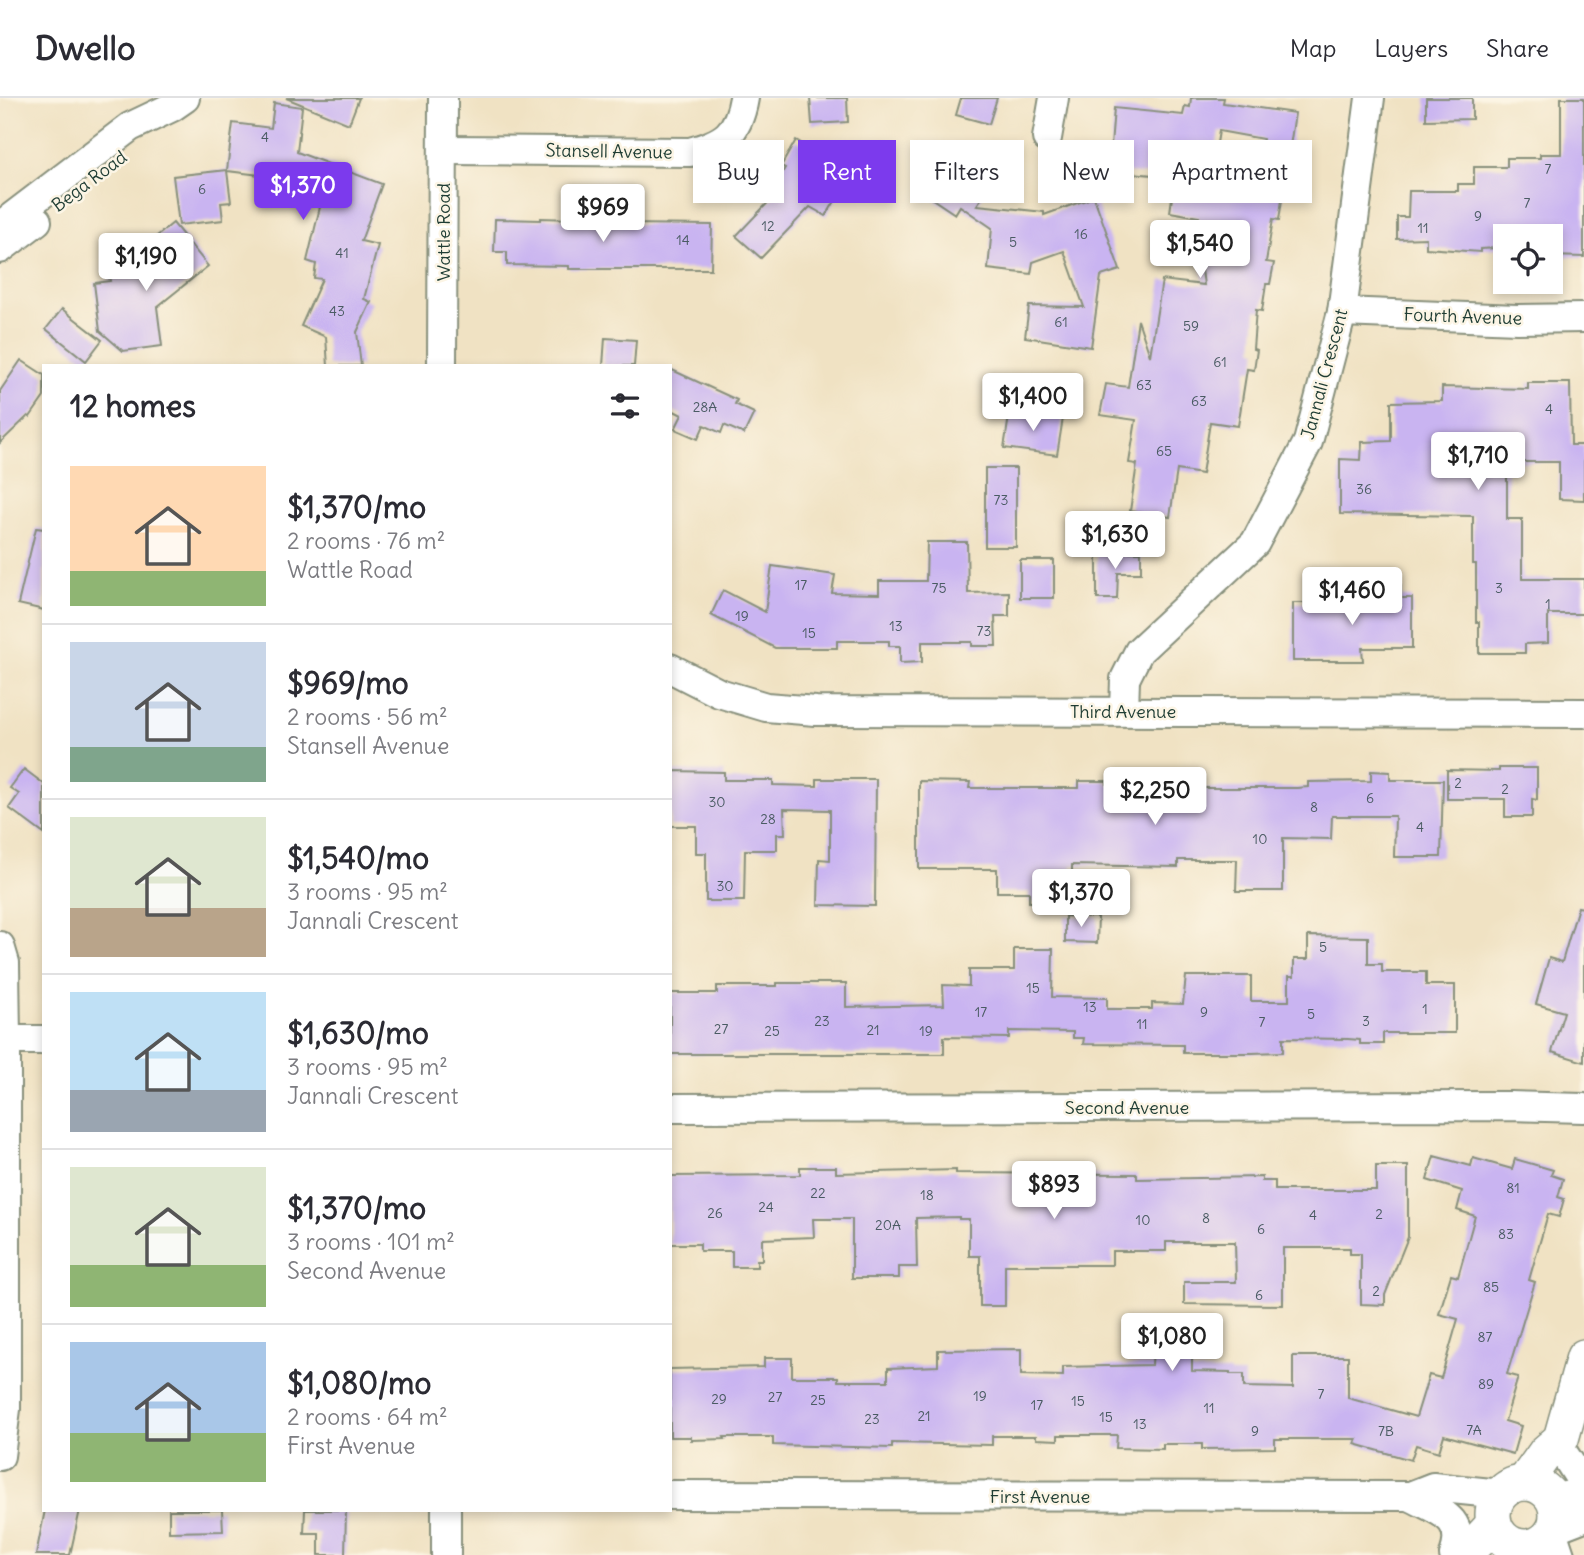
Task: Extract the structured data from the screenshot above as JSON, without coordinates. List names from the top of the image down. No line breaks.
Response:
{"streets":{"street":["Stansell Avenue","Bega Road","Wattle Road","Fourth Avenue","Jannali Crescent","Third Avenue","Second Avenue","First Avenue"]},"crossings":[["Stansell Avenue","Wattle Road"],["Fourth Avenue","Jannali Crescent"],["Jannali Crescent","Third Avenue"]],"house_numbers":["4","7","6","7","9","12","11","16","14","5","41","43","61","59","61","63","63","28A","4","65","36","73","17","75","3","1","19","13","73","15","2","2","6","30","8","28","4","10","30","5","15","13","1","17","9","5","23","3","7","11","27","21","25","19","81","22","18","24","26","2","4","8","10","20A","6","83","85","2","6","87","89","7","19","27","29","25","15","17","11","21","15","23","13","7A","9","7B"],"page":{"header":"Dwello","nav":["Map","Layers","Share"],"chip":["Buy","Rent","Filters","New","Apartment"],"price":["$1,370","$969","$1,540","$1,190","$1,400","$1,710","$1,630","$1,460","$2,250","$1,370","$893","$1,080"],"heading":"12 homes","list":[{"name":"$1,370/mo","note":"2 rooms · 76 m² · Wattle Road"},{"name":"$969/mo","note":"2 rooms · 56 m² · Stansell Avenue"},{"name":"$1,540/mo","note":"3 rooms · 95 m² · Jannali Crescent"},{"name":"$1,630/mo","note":"3 rooms · 95 m² · Jannali Crescent"},{"name":"$1,370/mo","note":"3 rooms · 101 m² · Second Avenue"},{"name":"$1,080/mo","note":"2 rooms · 64 m² · First Avenue"}]}}
